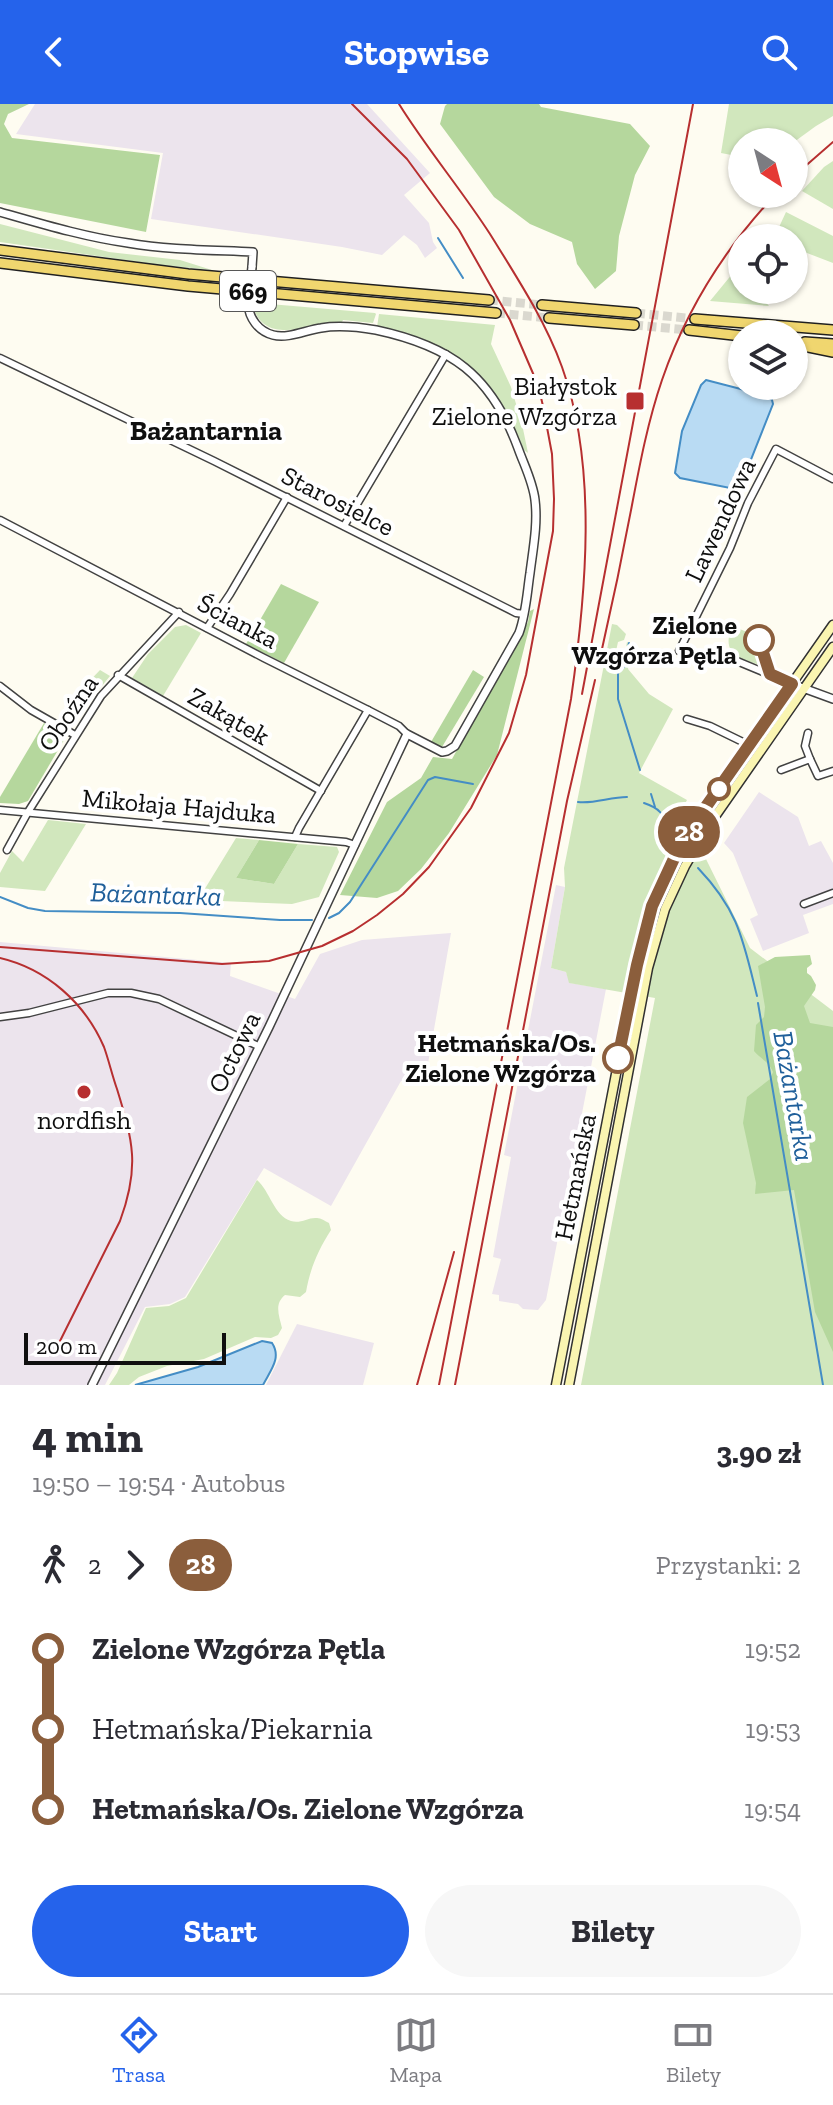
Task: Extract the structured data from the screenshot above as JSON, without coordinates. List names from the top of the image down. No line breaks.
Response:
{"streets":{"main road":["669","Hetmańska"],"street":["Starosielce","Lawendowa","Ścianka","Oboźna","Zakątek","Mikołaja Hajduka","Octowa"]},"crossings":[["Starosielce","Ścianka"],["Ścianka","Oboźna"],["Ścianka","Octowa"],["Oboźna","Zakątek"],["Oboźna","Mikołaja Hajduka"],["Mikołaja Hajduka","Octowa"]],"districts":["Bażantarnia"],"water":["Bażantarka"],"places":{"transit":["Białystok Zielone Wzgórza"],"other":["Zielone Wzgórza Pętla","Hetmańska/Os. Zielone Wzgórza","nordfish"]},"lines":["bus line 28"],"scale_bar":"200 m","north":"bottom right","page":{"header":"Stopwise","on_map":"28","scale":"200 m","heading":["4 min","19:50 – 19:54 · Autobus","3.90 zł"],"legs":["2","28","Przystanki: 2"],"list":[{"name":"Zielone Wzgórza Pętla","value":"19:52"},{"name":"Hetmańska/Piekarnia","value":"19:53"},{"name":"Hetmańska/Os. Zielone Wzgórza","value":"19:54"}],"buttons":["Start","Bilety"],"tabs":["Trasa","Mapa","Bilety"]}}
